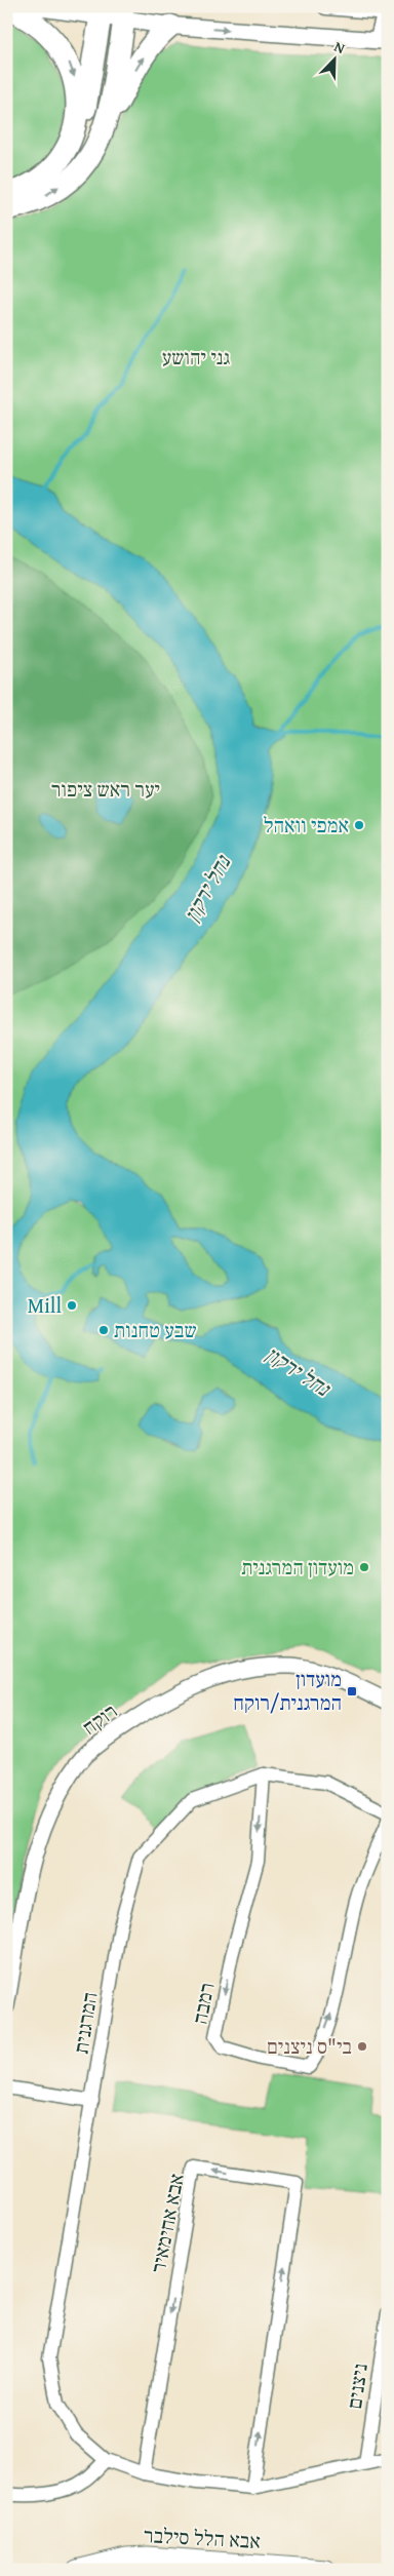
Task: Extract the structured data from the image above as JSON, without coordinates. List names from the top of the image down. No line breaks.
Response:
{"streets":{"main road":["אבא הלל סילבר"],"street":["רוקח","רמבה","המרגנית","אבא אחימאיר","ניצנים"]},"crossings":[["רמבה","המרגנית"]],"water":["נחל ירקון"],"parks":["גני יהושע","יער ראש ציפור"],"places":{"other":["אמפי וואהל","Mill","שבע טחנות","מועדון המרגנית","בי\"ס ניצנים"],"transit":["מועדון המרגנית/רוקח"]},"north":"top right"}
